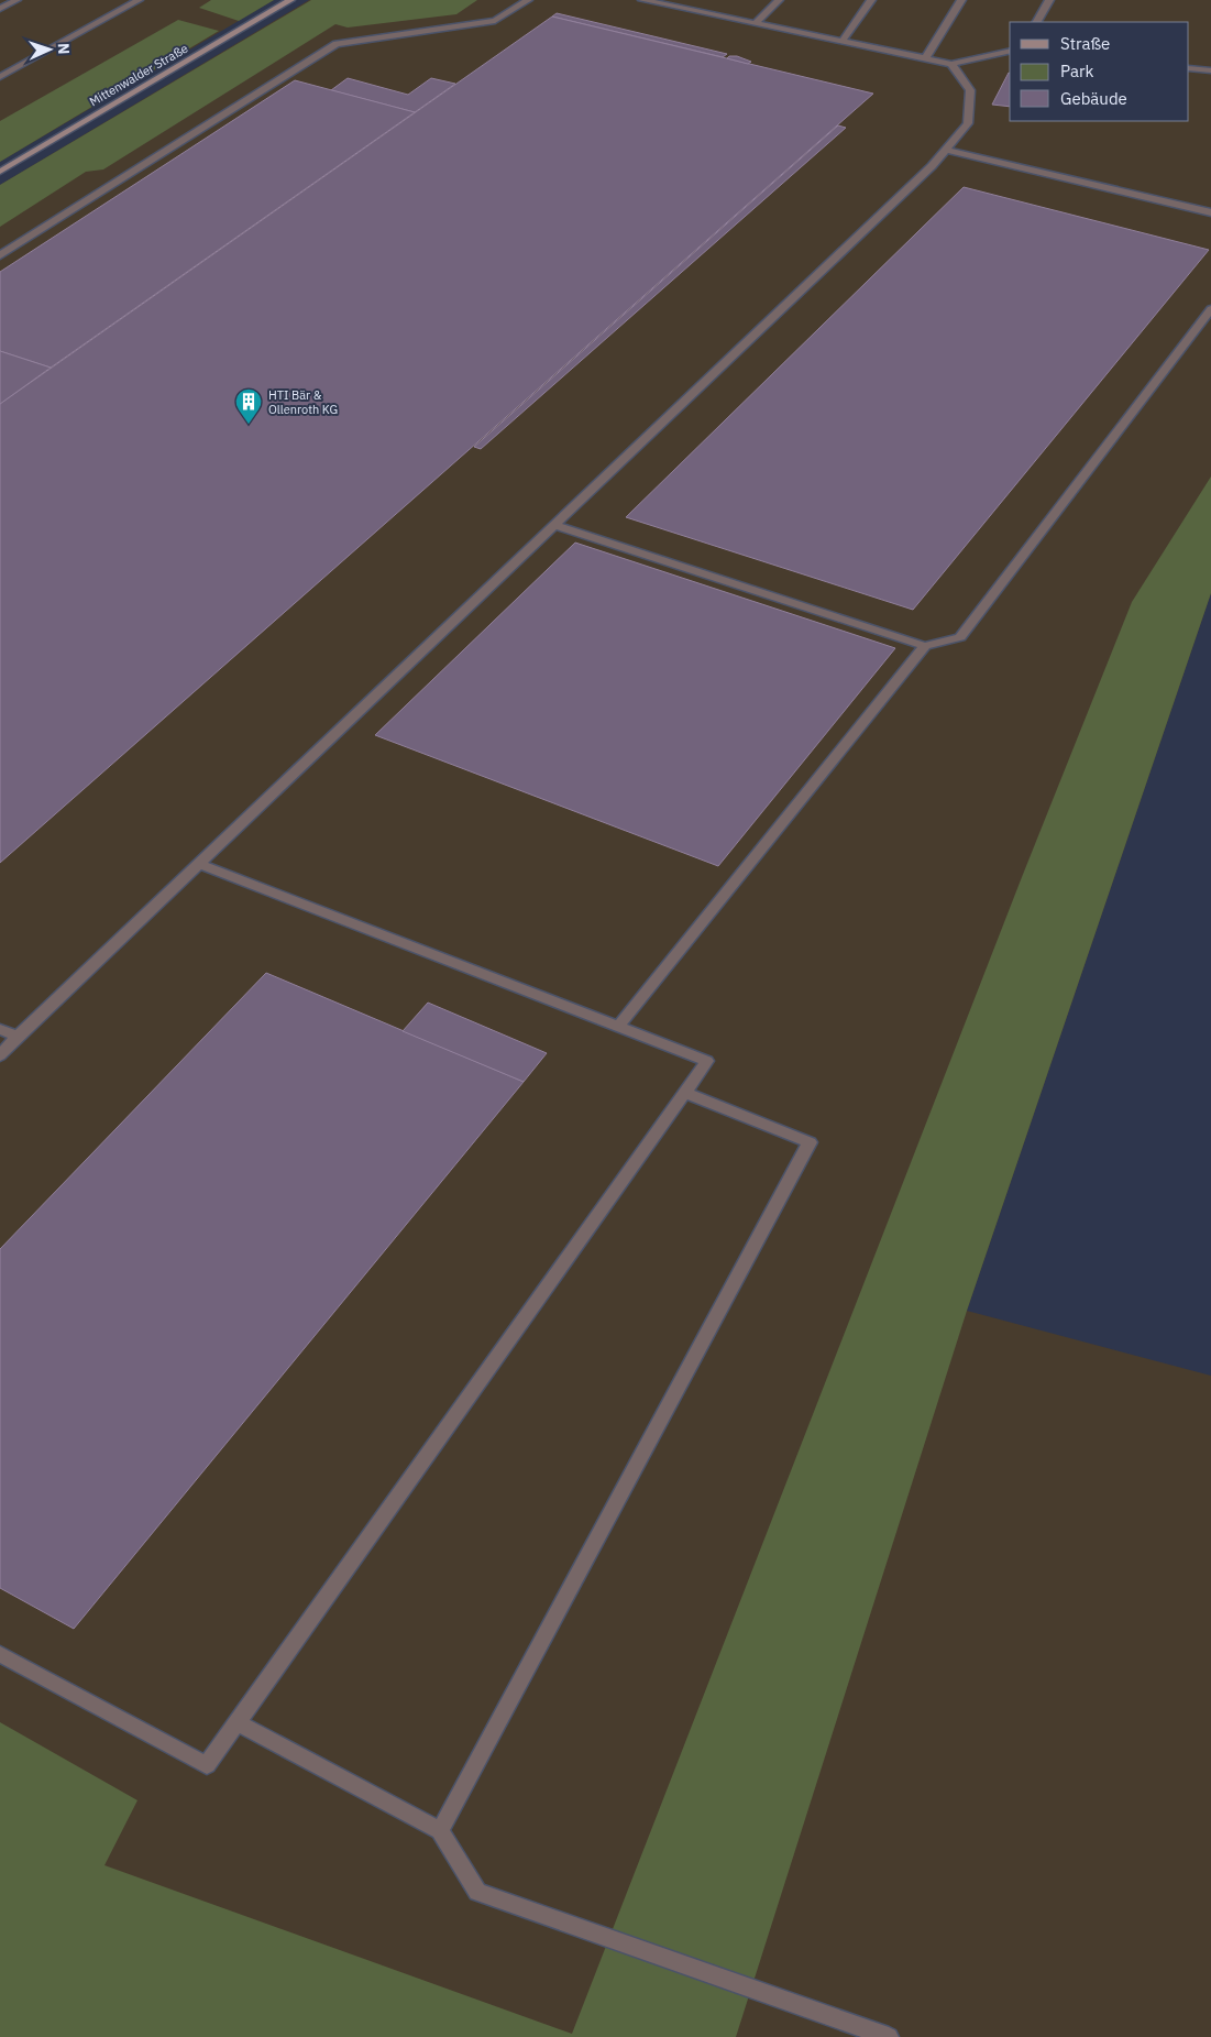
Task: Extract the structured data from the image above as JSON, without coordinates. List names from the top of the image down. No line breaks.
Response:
{"streets":{"street":["Mittenwalder Straße"]},"places":{"building":["HTI Bär & Ollenroth KG"]},"legend":["Straße","Park","Gebäude"],"north":"right"}
